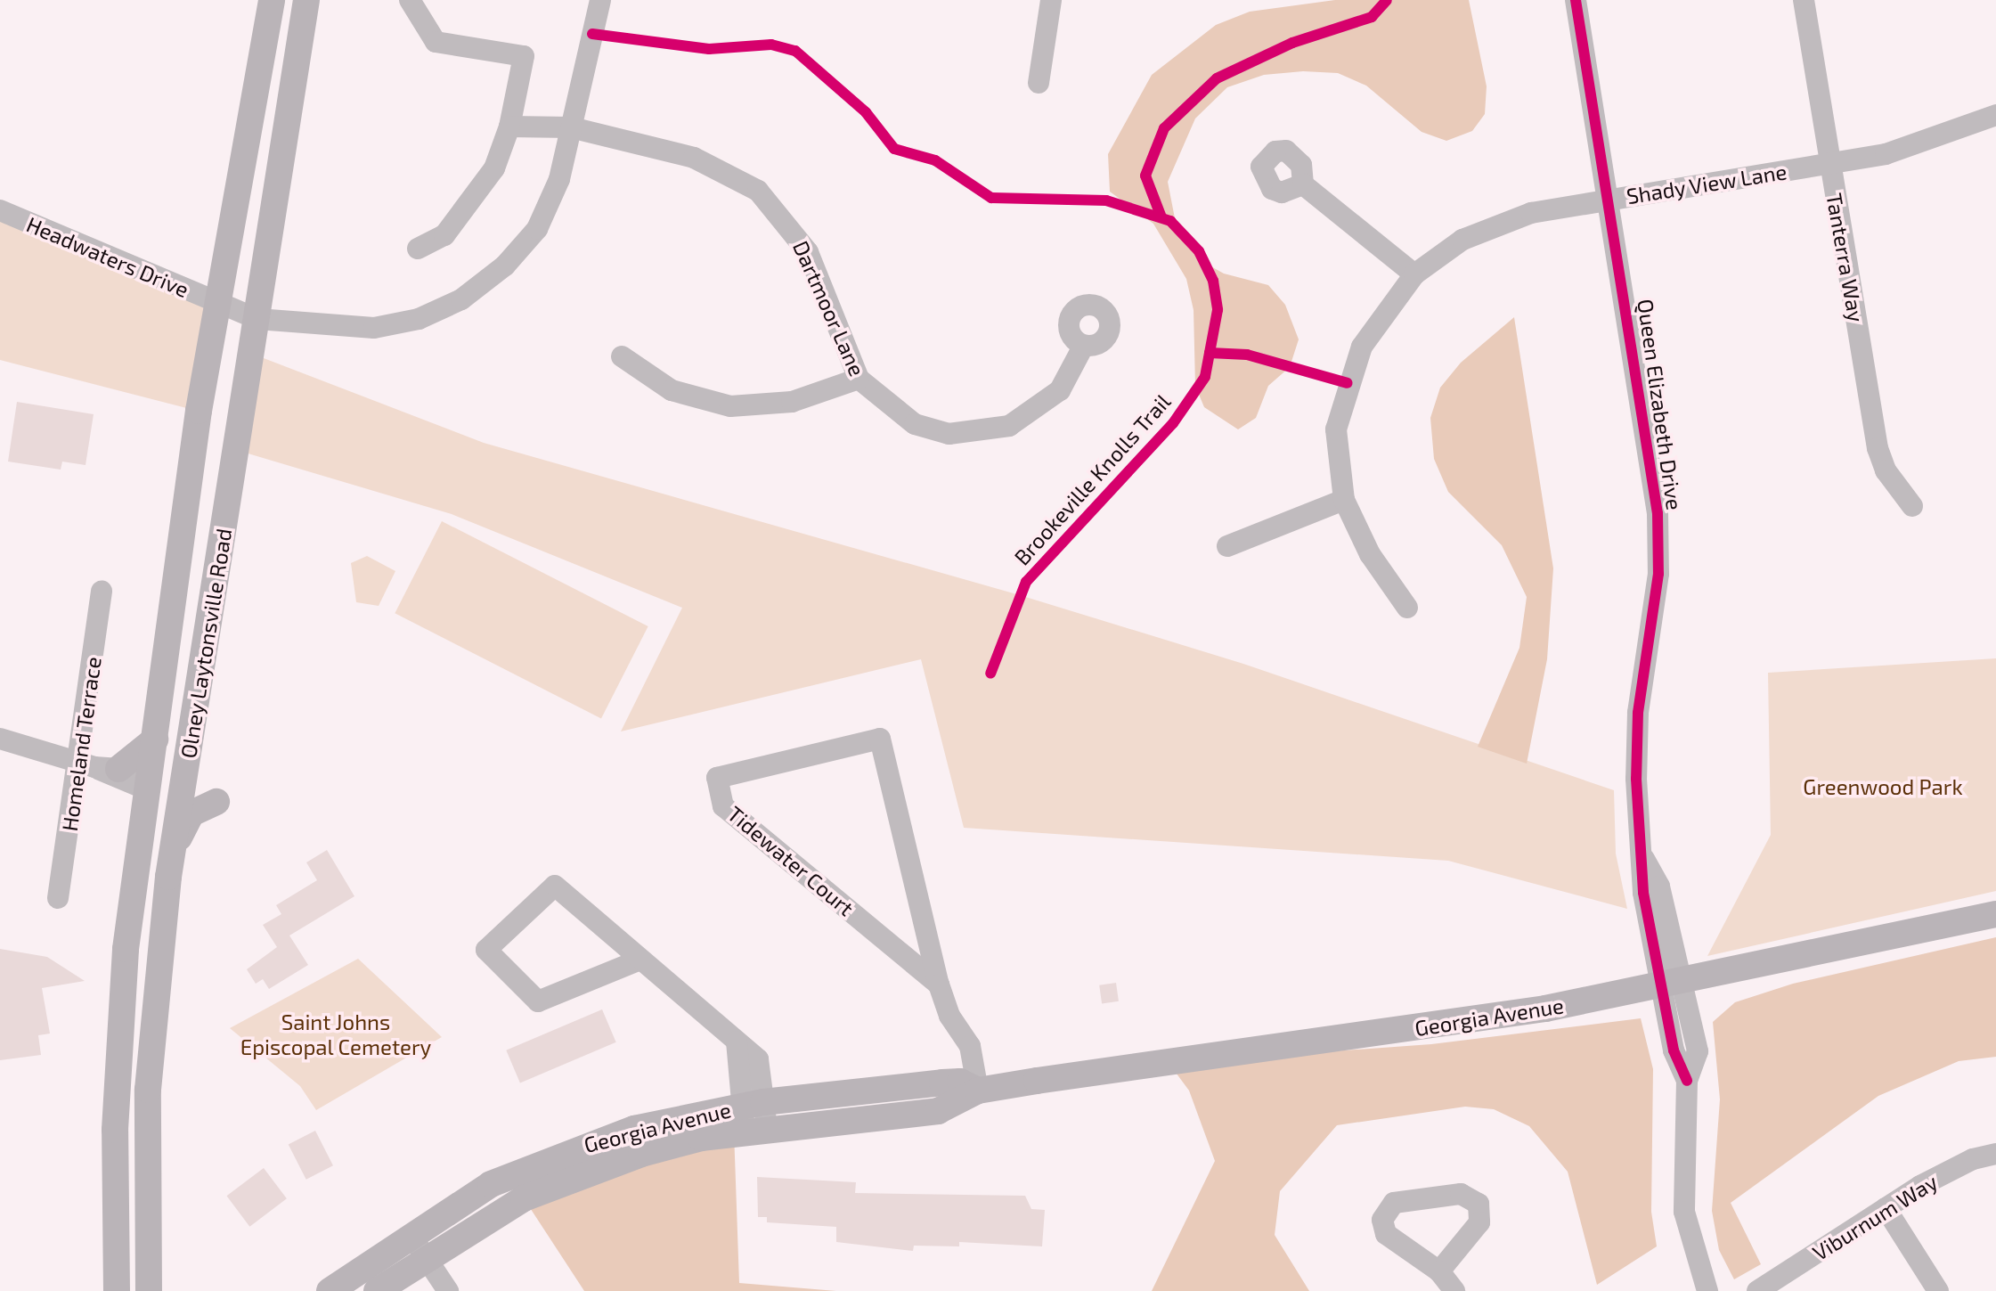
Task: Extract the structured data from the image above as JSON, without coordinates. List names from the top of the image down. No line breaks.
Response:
{"streets":{"main road":["Olney Laytonsville Road","Georgia Avenue"],"street":["Shady View Lane","Headwaters Drive","Tanterra Way","Dartmoor Lane","Queen Elizabeth Drive","Homeland Terrace","Tidewater Court","Viburnum Way"],"cycle path":["Brookeville Knolls Trail"]},"crossings":[["Shady View Lane","Tanterra Way"],["Shady View Lane","Queen Elizabeth Drive"],["Headwaters Drive","Dartmoor Lane"],["Headwaters Drive","Olney Laytonsville Road"],["Queen Elizabeth Drive","Georgia Avenue"],["Tidewater Court","Georgia Avenue"]],"parks":["Greenwood Park","Saint Johns Episcopal Cemetery"]}
